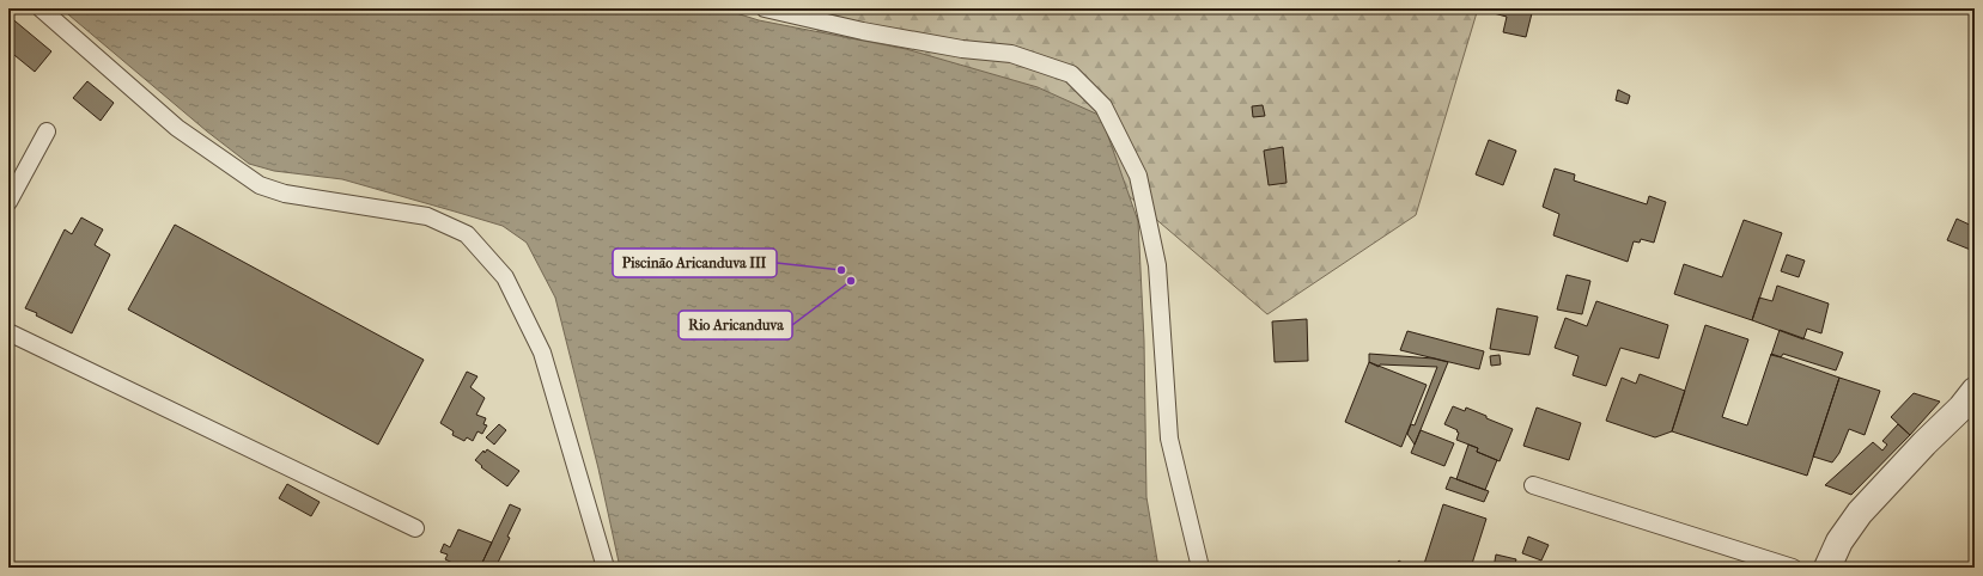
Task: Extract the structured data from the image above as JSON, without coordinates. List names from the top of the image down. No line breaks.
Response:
{"places":["Piscinão Aricanduva III","Rio Aricanduva"]}
